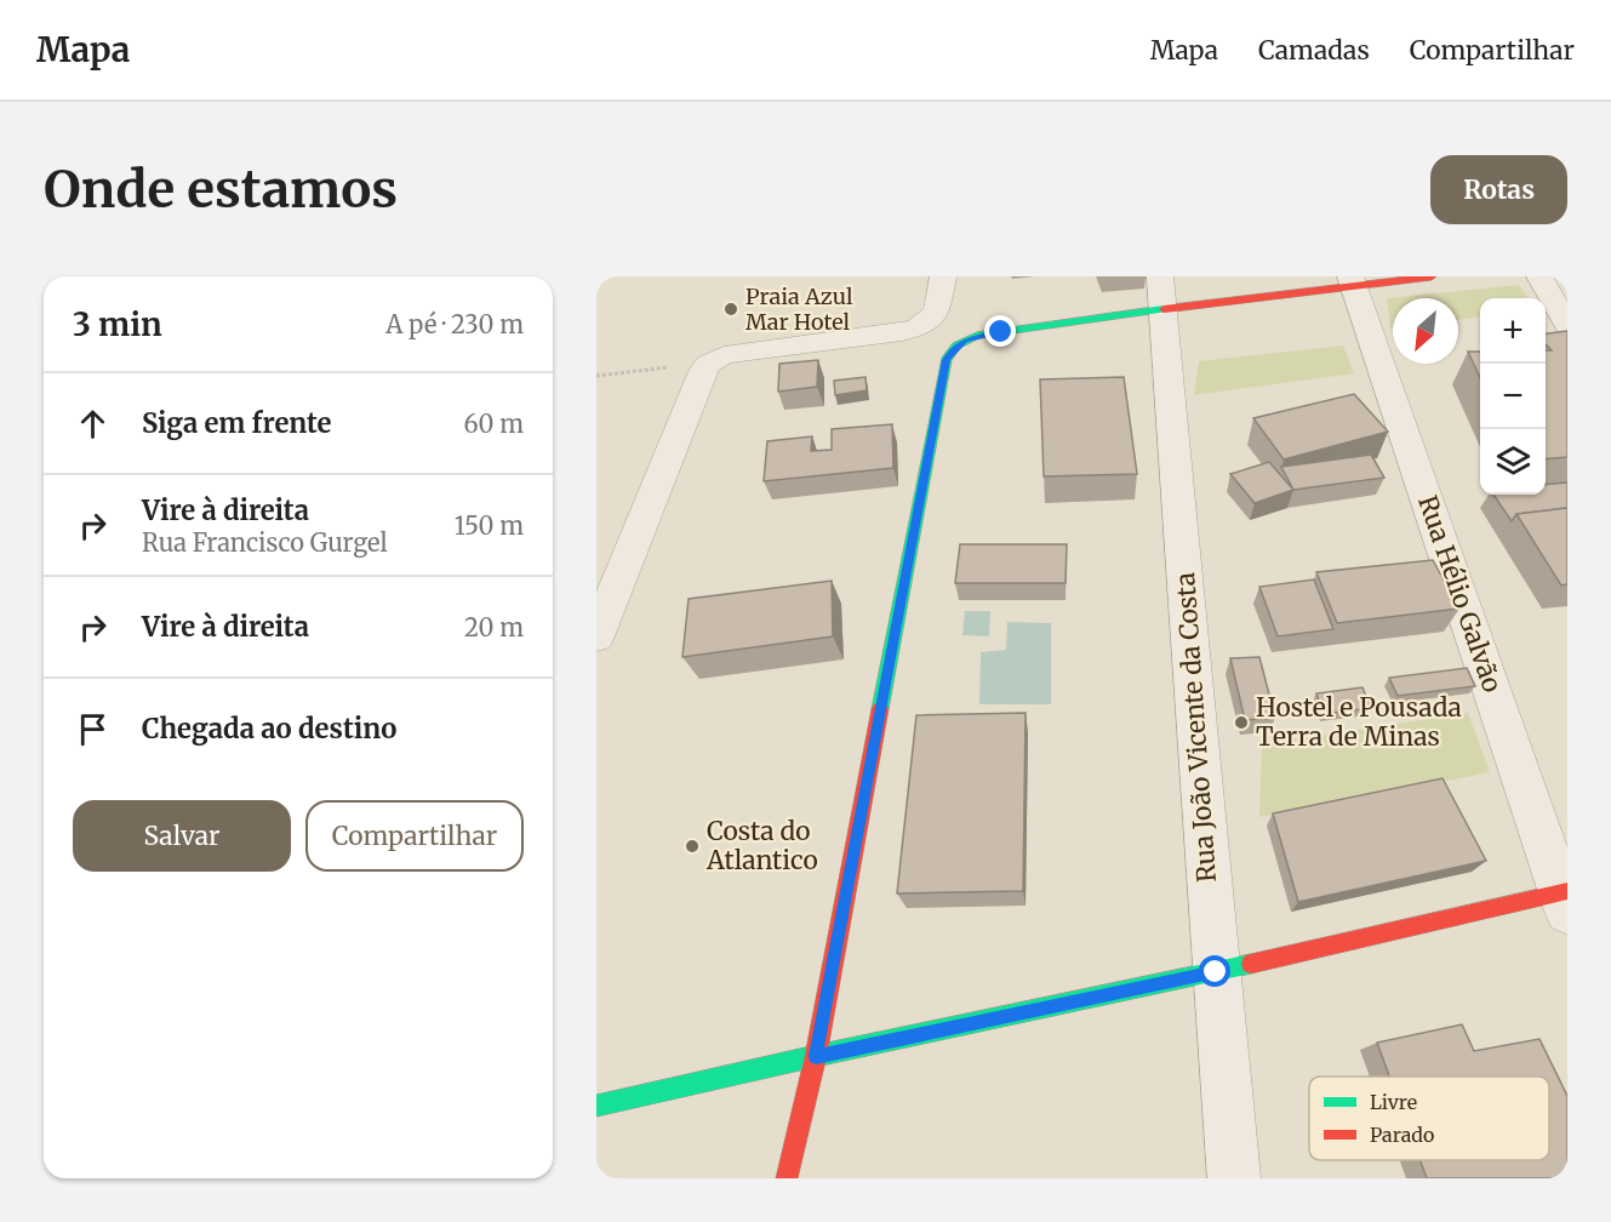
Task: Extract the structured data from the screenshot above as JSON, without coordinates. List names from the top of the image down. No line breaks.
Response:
{"streets":{"street":["Rua Hélio Galvão","Rua João Vicente da Costa"]},"places":["Praia Azul Mar Hotel","Hostel e Pousada Terra de Minas","Costa do Atlantico"],"legend":["Livre","Parado"],"north":"bottom left","page":{"header":"Mapa","nav":["Mapa","Camadas","Compartilhar"],"buttons":["Rotas",["Salvar","Compartilhar"]],"title":"Onde estamos","heading":["3 min","A pé · 230 m"],"map_buttons":["+","−"],"list":[["Siga em frente","60 m"],["Vire à direita","Rua Francisco Gurgel","150 m"],["Vire à direita","20 m"],"Chegada ao destino"]}}
